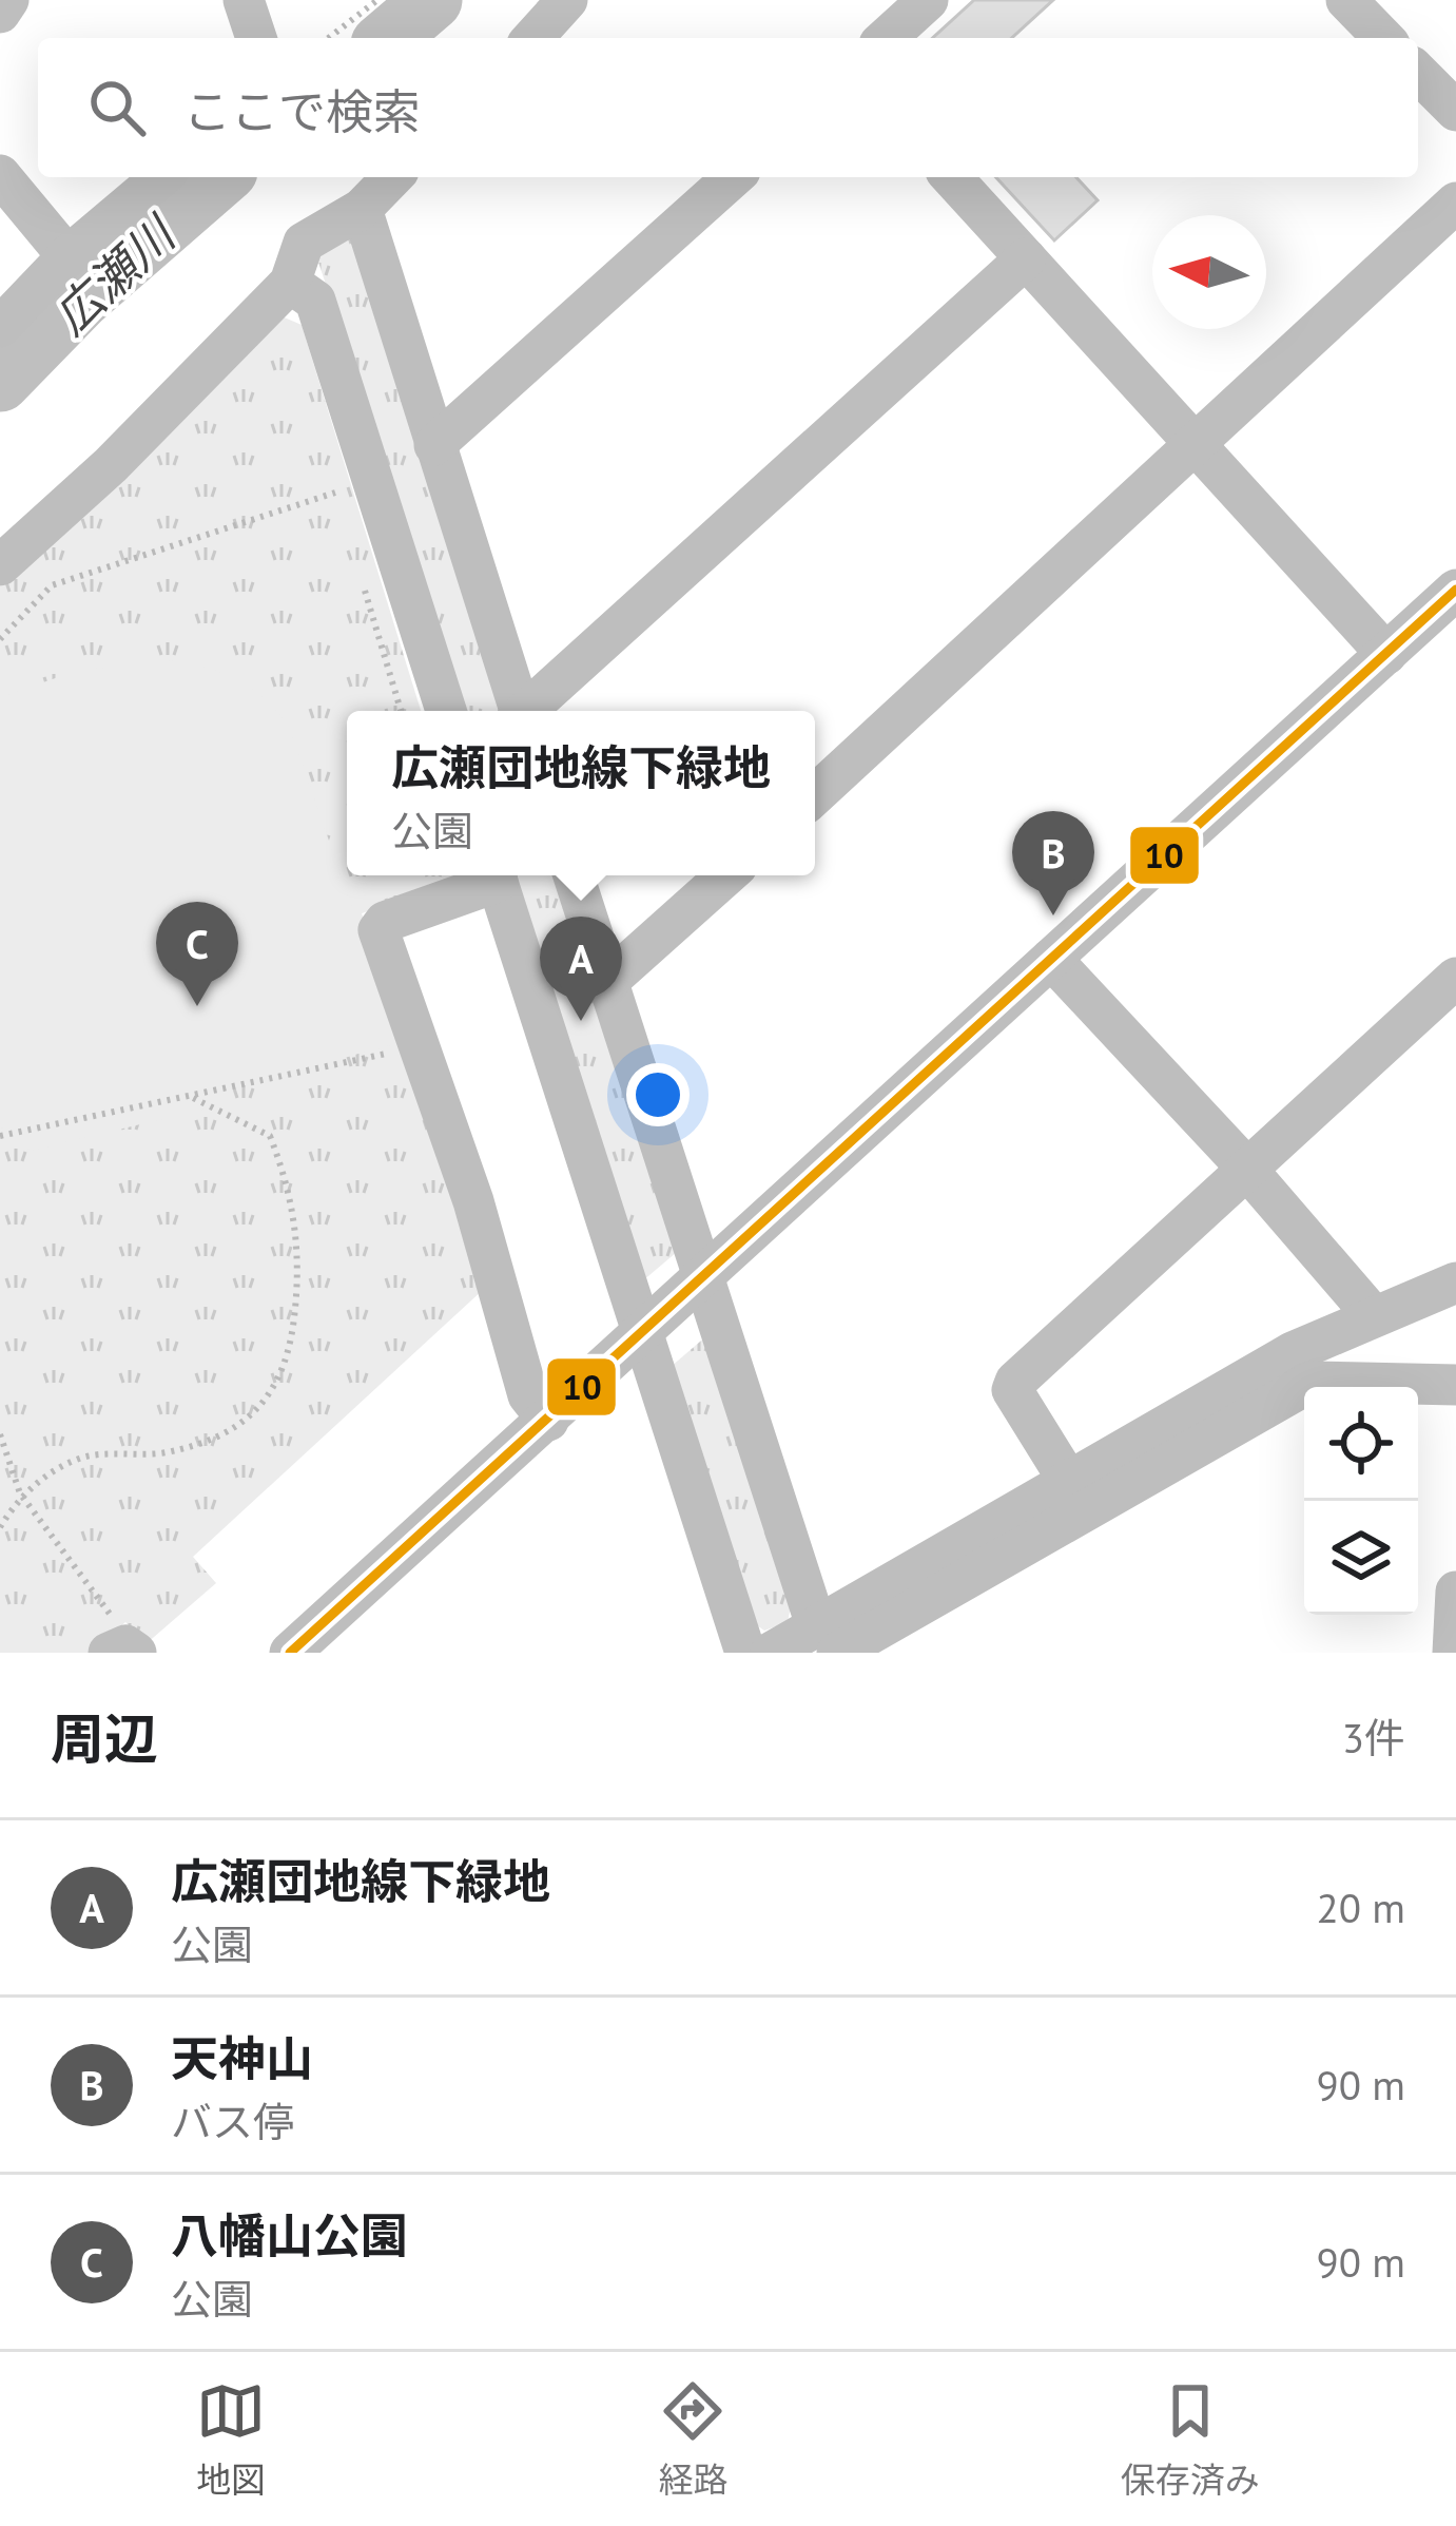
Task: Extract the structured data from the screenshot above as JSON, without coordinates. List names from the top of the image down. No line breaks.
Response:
{"water":["広瀬川"],"lines":["transit line 10"],"north":"left","page":{"search":"ここで検索","popup":["広瀬団地線下緑地","公園"],"pins":["B","C","A"],"heading":["周辺","3件"],"list":[{"mark":"A","name":"広瀬団地線下緑地","note":"公園","value":"20 m"},{"mark":"B","name":"天神山","note":"バス停","value":"90 m"},{"mark":"C","name":"八幡山公園","note":"公園","value":"90 m"}],"nav":["地図","経路","保存済み"]}}
